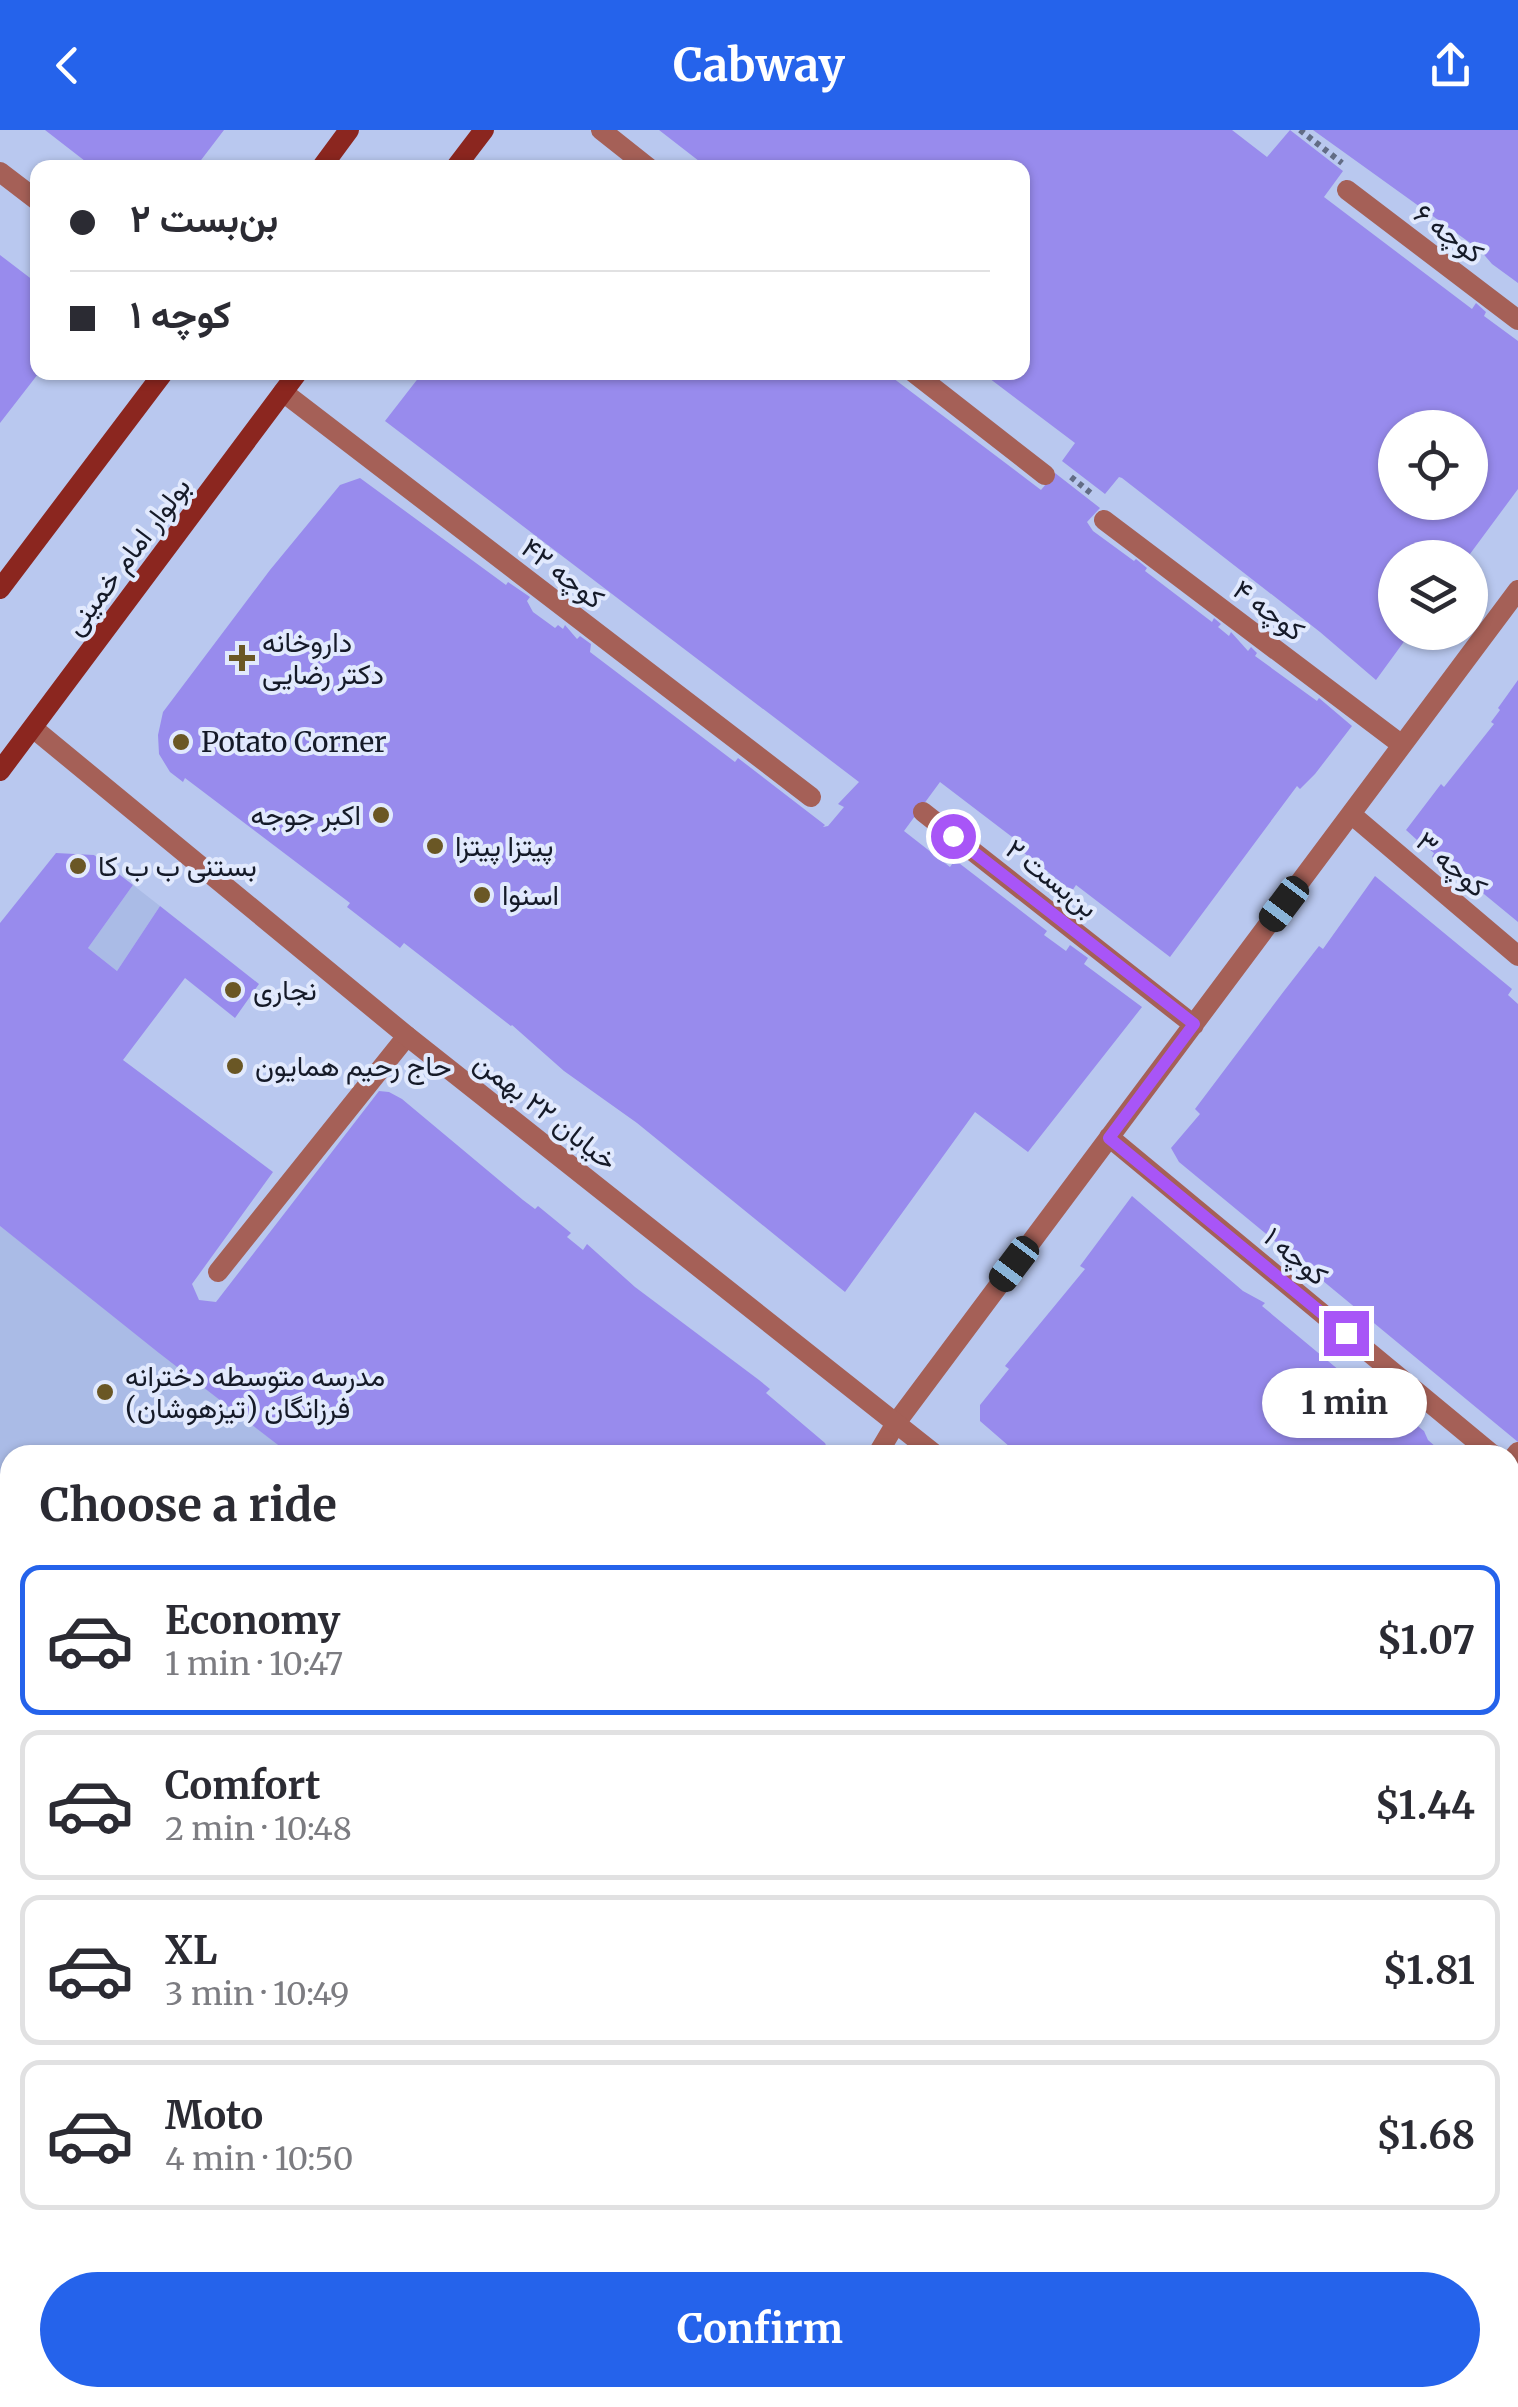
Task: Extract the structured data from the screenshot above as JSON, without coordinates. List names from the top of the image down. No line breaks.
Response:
{"streets":{"main road":["بولوار امام خمینی"],"street":["کوچه ۶","کوچه ۴۲","کوچه ۴","کوچه ۳","بن‌بست ۲","خیابان ۲۲ بهمن","کوچه ۱"]},"crossings":[["بولوار امام خمینی","کوچه ۴۲"],["بولوار امام خمینی","خیابان ۲۲ بهمن"]],"places":{"health":["داروخانه دکتر رضایی"],"other":["Potato Corner","اکبر جوجه","پیتزا پیتزا","بستنی ب ب کا","اسنوا","نجاری","حاج رحیم همایون","مدرسه متوسطه دخترانه فرزانگان (تیزهوشان)"]},"page":{"header":"Cabway","banner":["بن‌بست ۲","کوچه ۱"],"bubble":"1 min","heading":"Choose a ride","list":[{"name":"Economy","note":"1 min · 10:47","value":"$1.07"},{"name":"Comfort","note":"2 min · 10:48","value":"$1.44"},{"name":"XL","note":"3 min · 10:49","value":"$1.81"},{"name":"Moto","note":"4 min · 10:50","value":"$1.68"}],"buttons":"Confirm"}}
